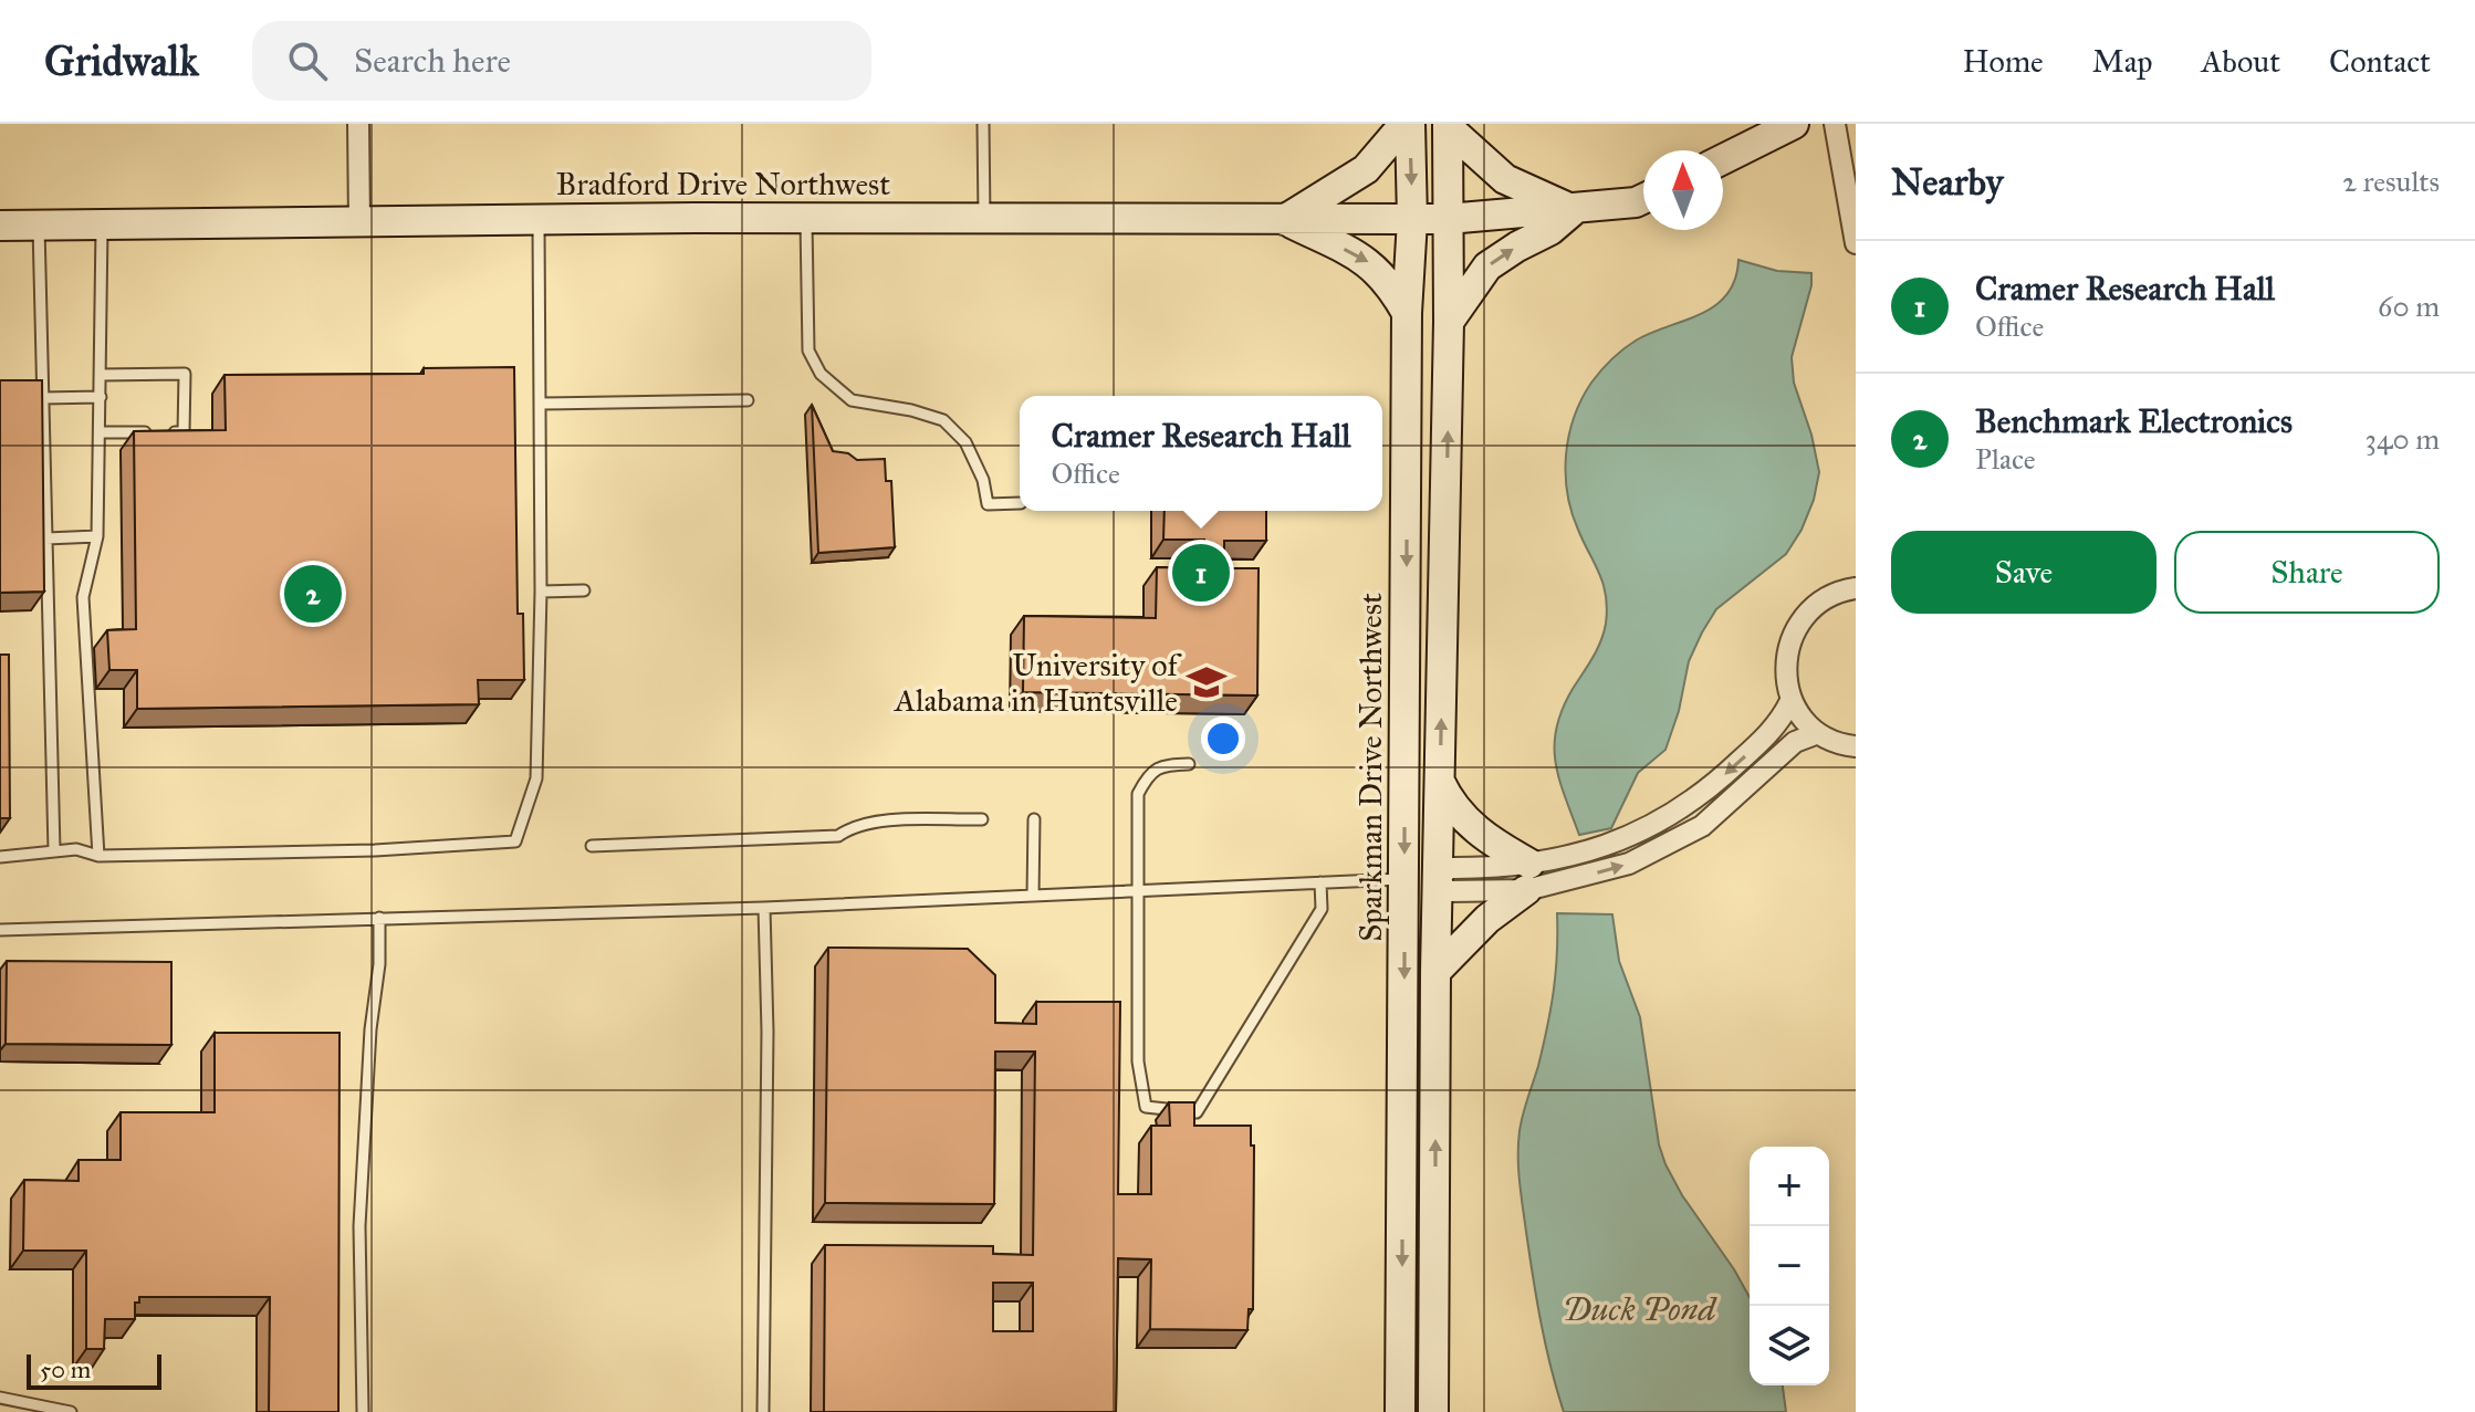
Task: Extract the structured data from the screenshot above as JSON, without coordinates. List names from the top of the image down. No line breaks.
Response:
{"streets":{"main road":["Bradford Drive Northwest","Sparkman Drive Northwest"]},"crossings":[["Bradford Drive Northwest","Sparkman Drive Northwest"]],"water":["Duck Pond"],"places":{"school or university":["University of Alabama in Huntsville"]},"scale_bar":"50 m","north":"top","page":{"header":"Gridwalk","search":"Search here","nav":["Home","Map","About","Contact"],"heading":["Nearby","2 results"],"list":[{"mark":"1","name":"Cramer Research Hall","note":"Office","value":"60 m"},{"mark":"2","name":"Benchmark Electronics","note":"Place","value":"340 m"}],"popup":["Cramer Research Hall","Office"],"buttons":["Save","Share"],"pins":["1","2"],"map_buttons":["+","−"],"scale":"50 m"}}
